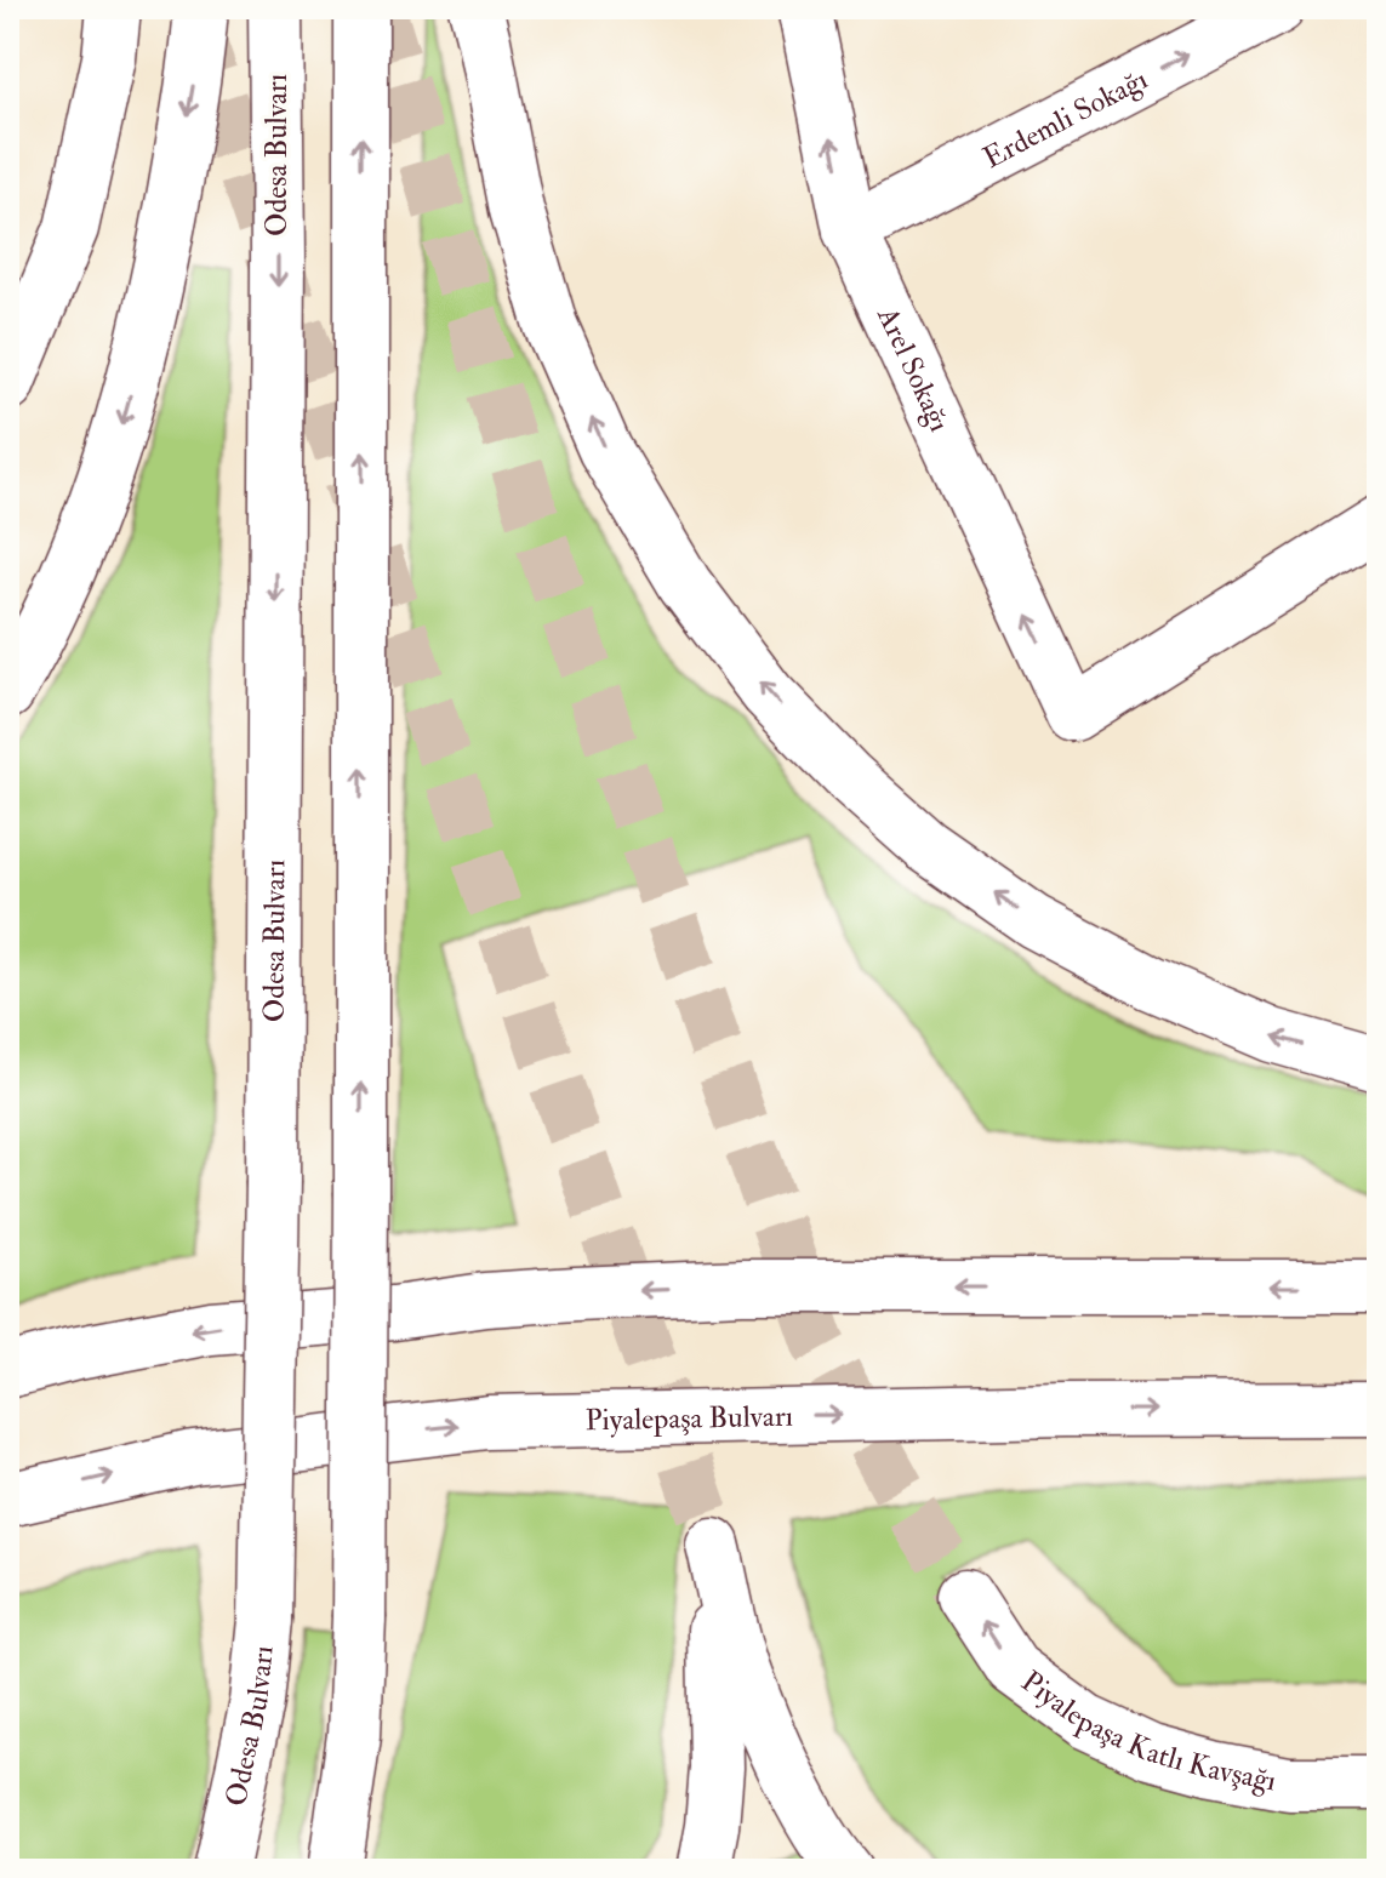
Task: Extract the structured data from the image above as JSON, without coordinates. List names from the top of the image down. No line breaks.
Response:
{"streets":{"main road":["Erdemli Sokağı","Odesa Bulvarı","Arel Sokağı","Piyalepaşa Bulvarı","Piyalepaşa Katlı Kavşağı"]},"crossings":[["Erdemli Sokağı","Arel Sokağı"]],"one_way":["Erdemli Sokağı","Piyalepaşa Katlı Kavşağı"]}
